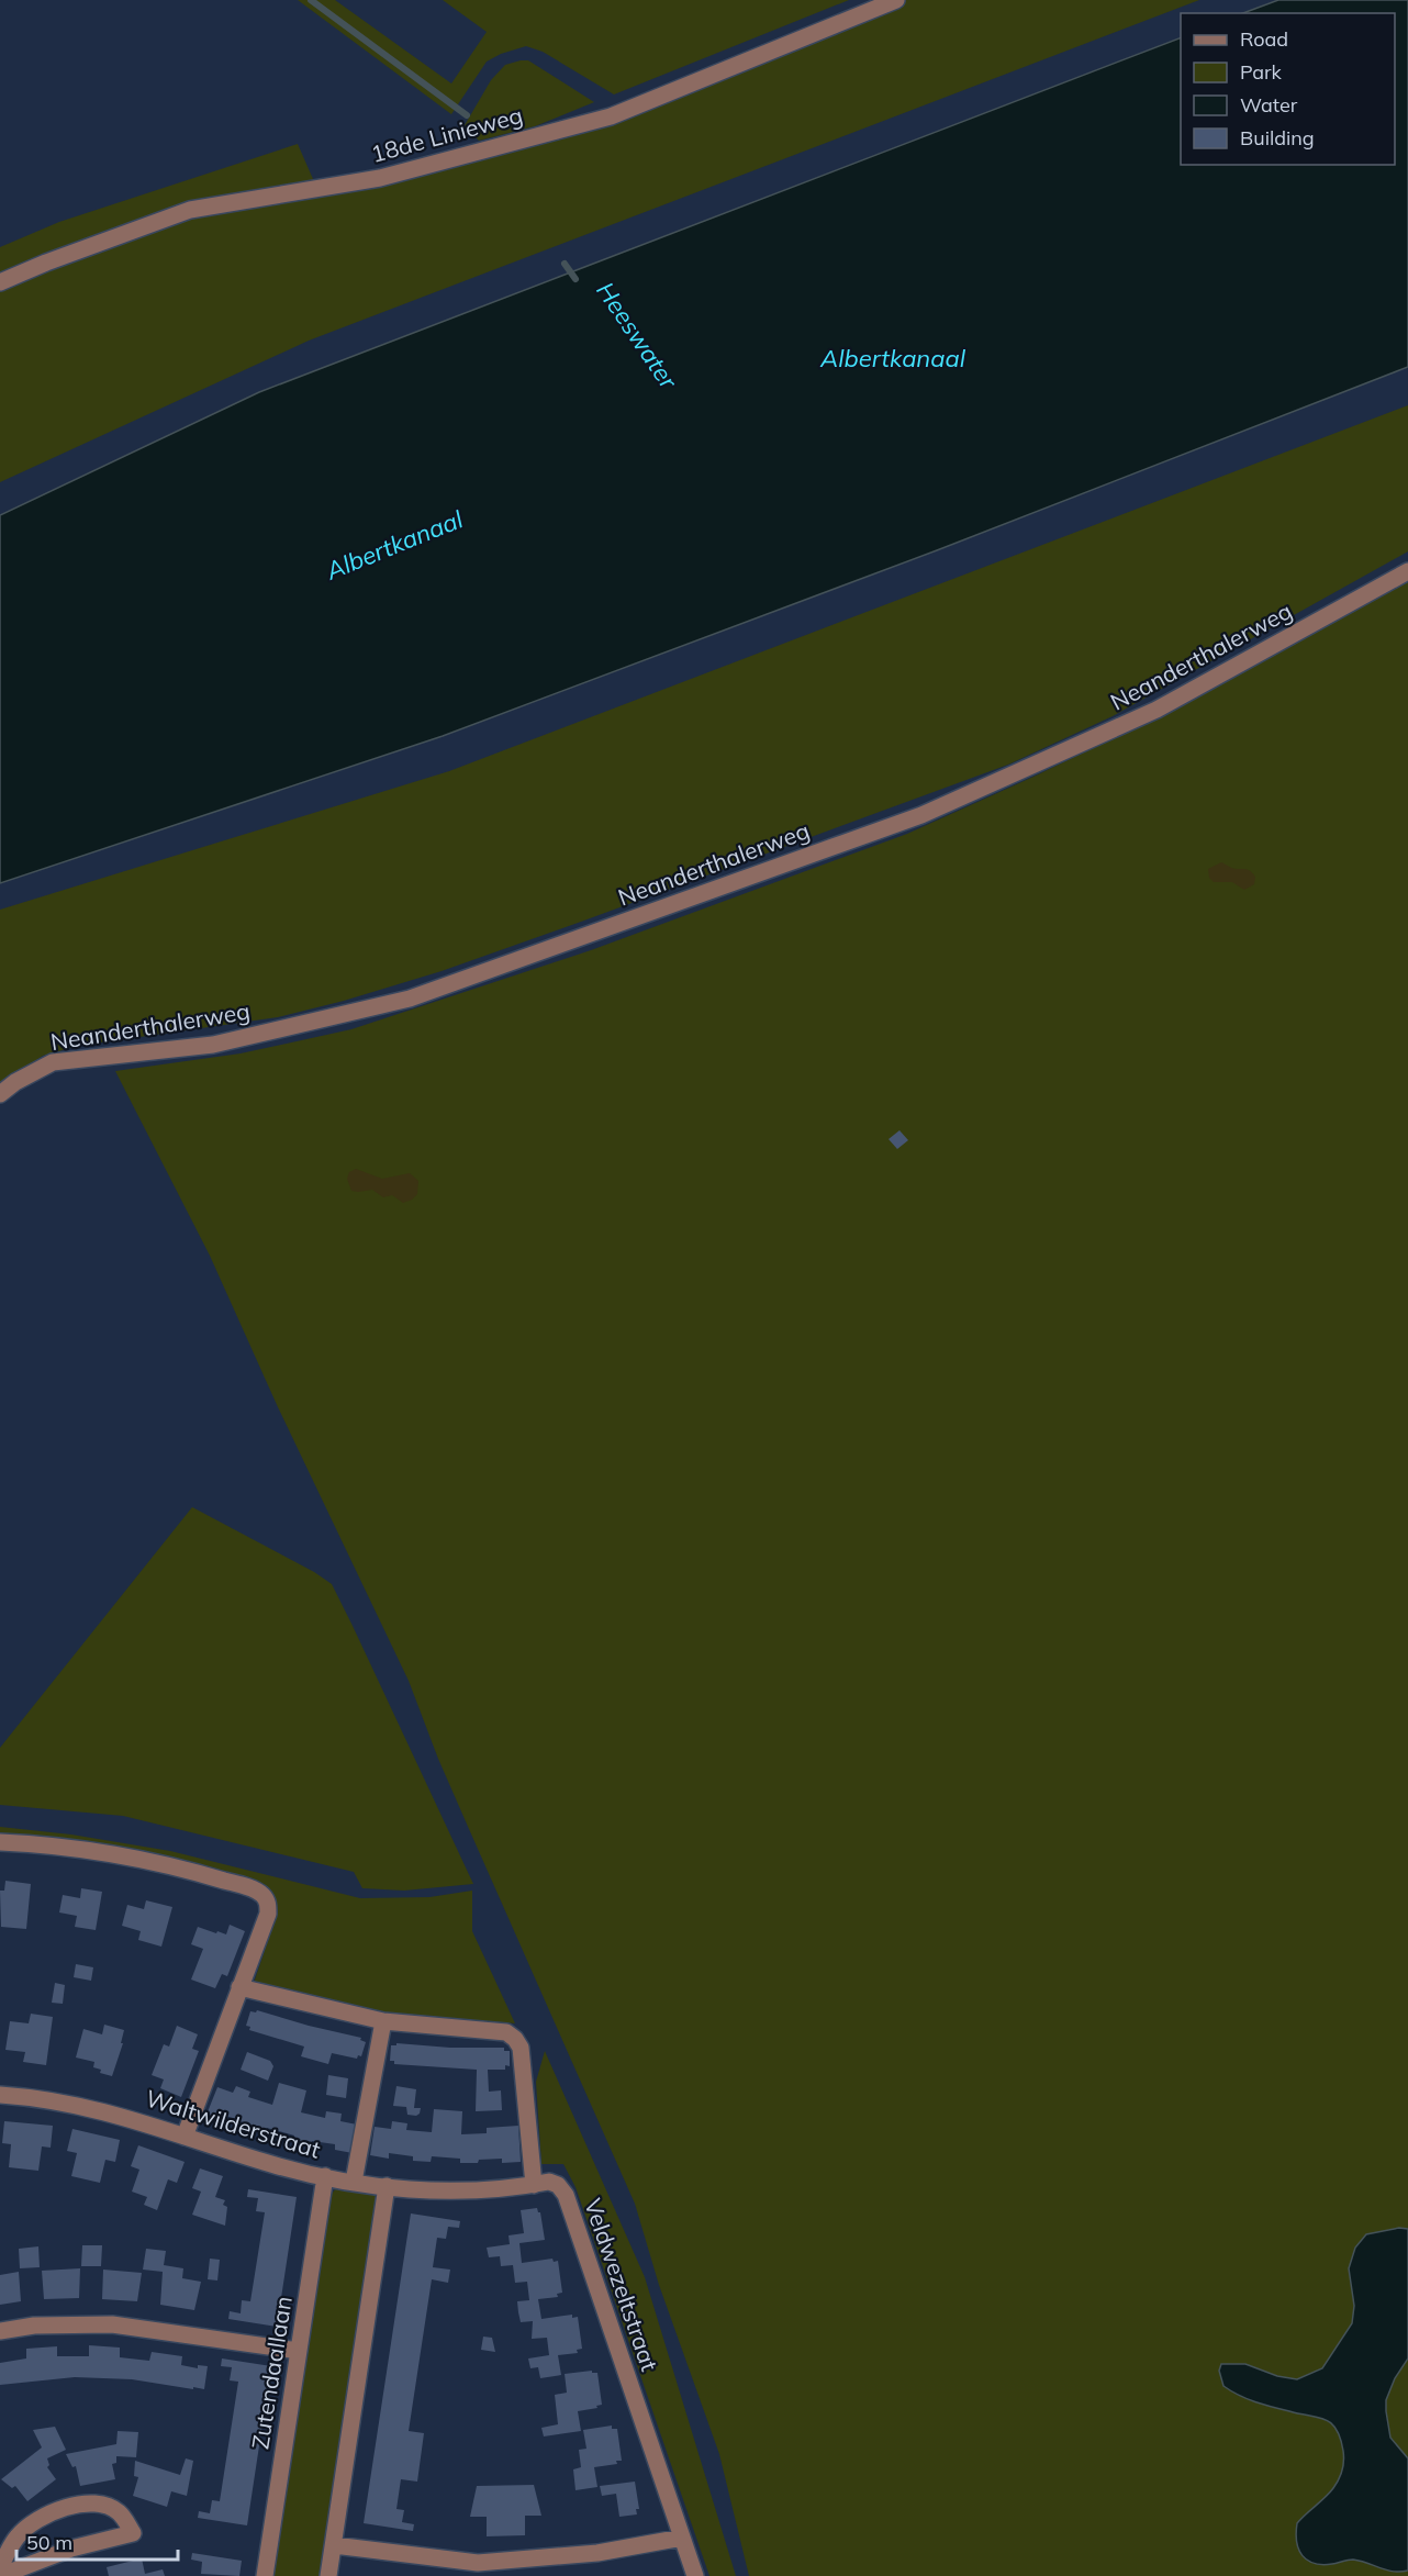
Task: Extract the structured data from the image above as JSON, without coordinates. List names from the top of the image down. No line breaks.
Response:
{"streets":{"street":["18de Linieweg","Neanderthalerweg","Waltwilderstraat","Veldwezeltstraat","Zutendaallaan"]},"crossings":[["Waltwilderstraat","Veldwezeltstraat"],["Waltwilderstraat","Zutendaallaan"]],"water":["Heeswater","Albertkanaal"],"legend":["Road","Park","Water","Building"],"scale_bar":"50 m"}
